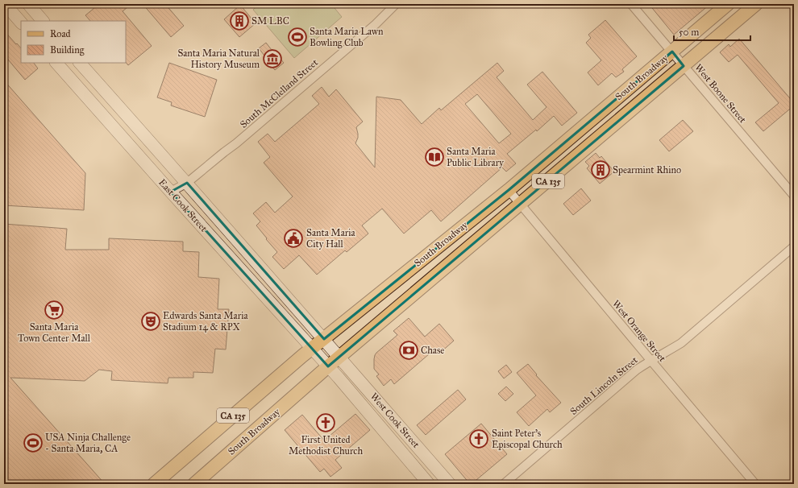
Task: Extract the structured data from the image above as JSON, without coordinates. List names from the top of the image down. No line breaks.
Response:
{"streets":{"main road":["South Broadway","CA 135"],"street":["South McClelland Street","West Boone Street","East Cook Street","West Orange Street","South Lincoln Street","West Cook Street"]},"crossings":[["South Broadway","West Boone Street"],["South Broadway","East Cook Street"],["South Broadway","West Orange Street"],["South Broadway","West Cook Street"],["South McClelland Street","East Cook Street"],["East Cook Street","West Cook Street"],["West Orange Street","South Lincoln Street"]],"places":{"building":["SM LBC","Spearmint Rhino"],"sports":["Santa Maria Lawn Bowling Club","USA Ninja Challenge - Santa Maria, CA"],"museum":["Santa Maria Natural History Museum"],"library":["Santa Maria Public Library"],"public building":["Santa Maria City Hall"],"supermarket":["Santa Maria Town Center Mall"],"theatre":["Edwards Santa Maria Stadium 14 & RPX"],"bank":["Chase"],"church":["First United Methodist Church","Saint Peter's Episcopal Church"]},"legend":["Road","Building"],"scale_bar":"50 m"}
